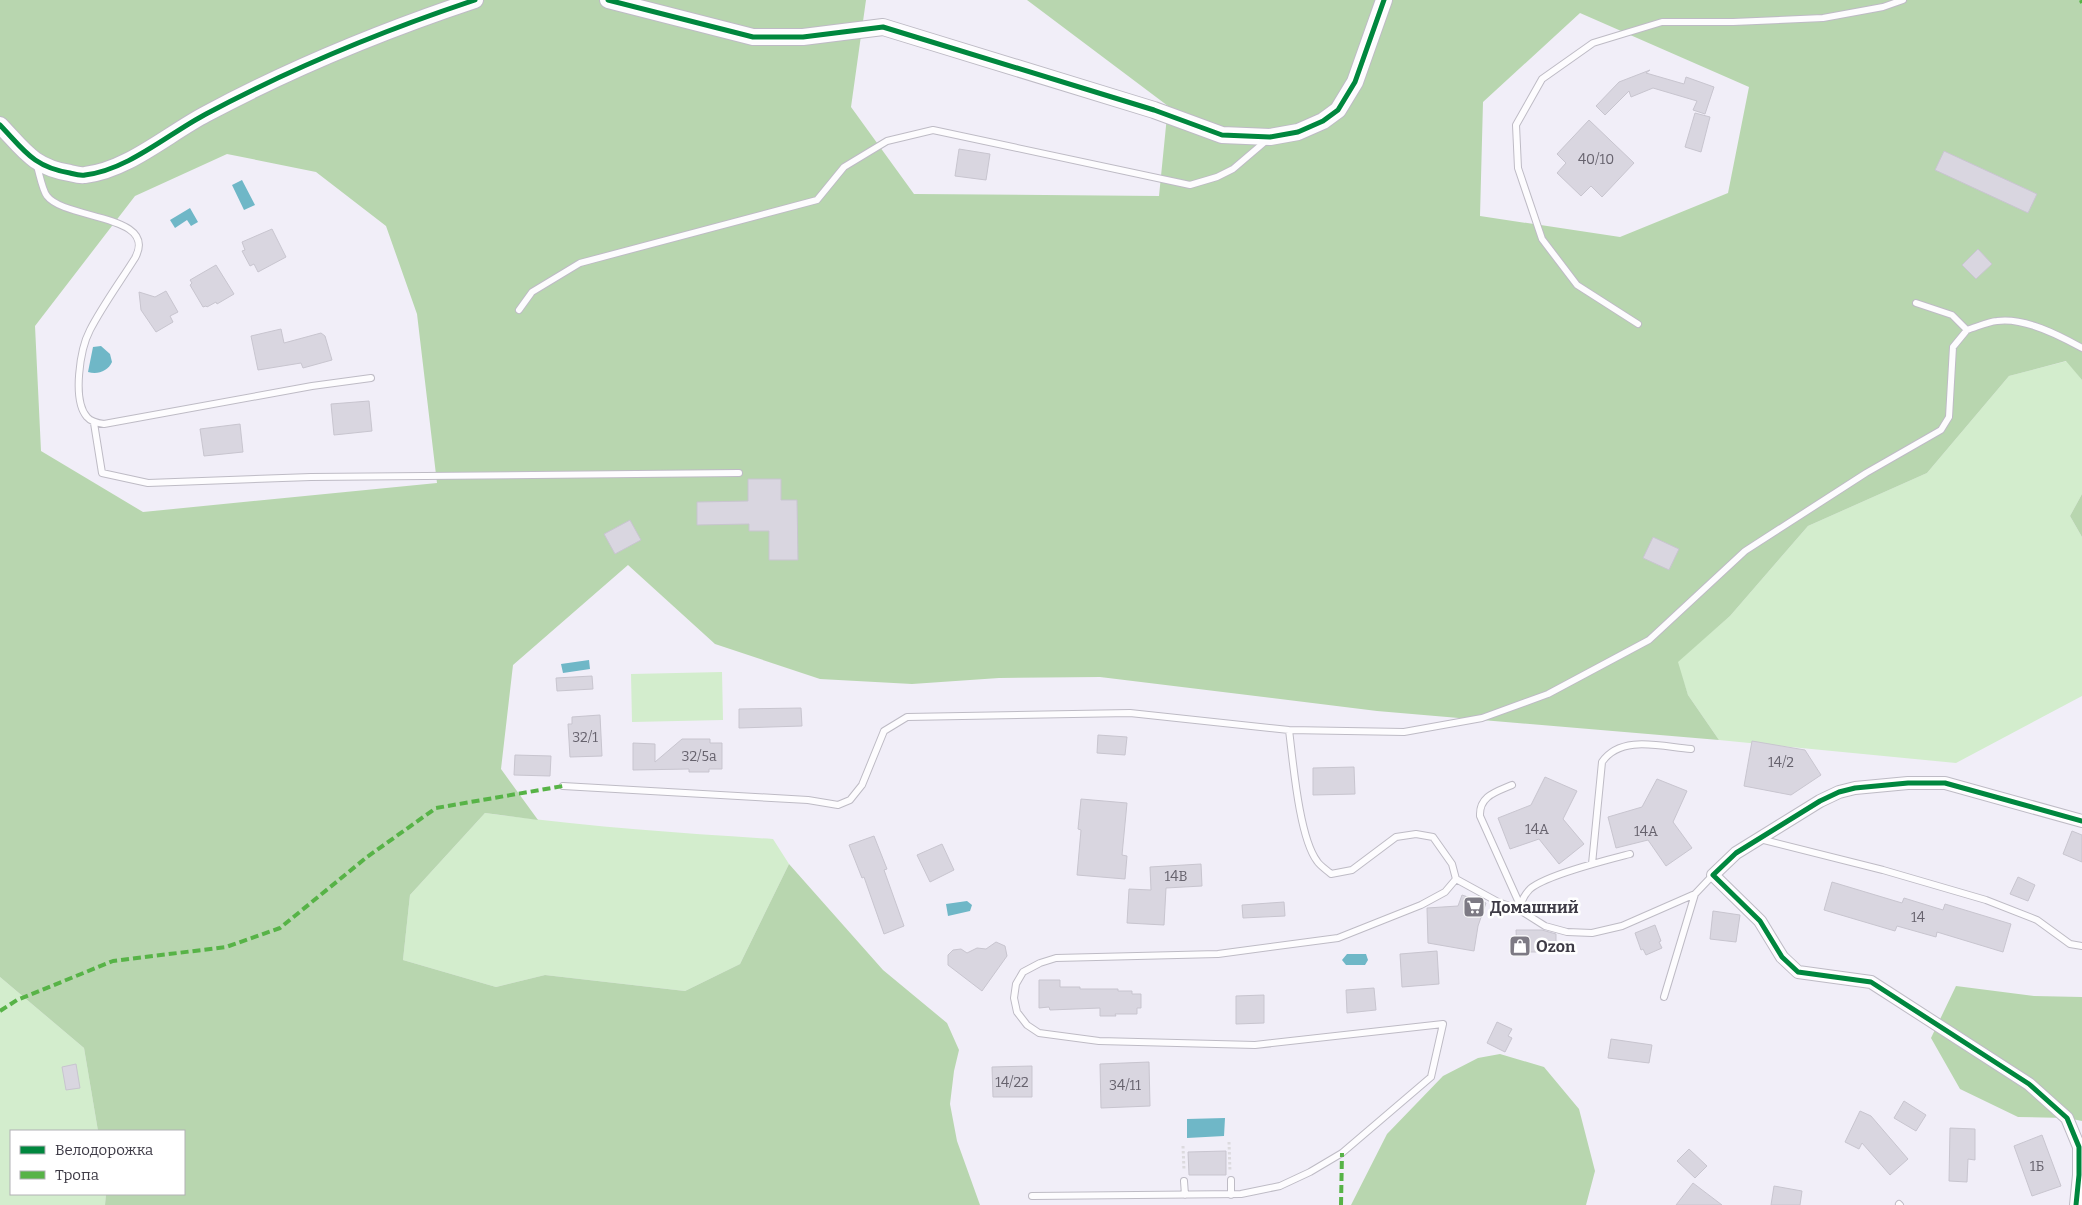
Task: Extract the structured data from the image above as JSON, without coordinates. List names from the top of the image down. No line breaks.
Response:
{"places":{"supermarket":["Домашний"],"shop":["Ozon"]},"house_numbers":["40/10","32/1","32/5а","14/2","14А","14А","14В","14","14/22","34/11","1Б"],"legend":["Велодорожка","Тропа"]}
